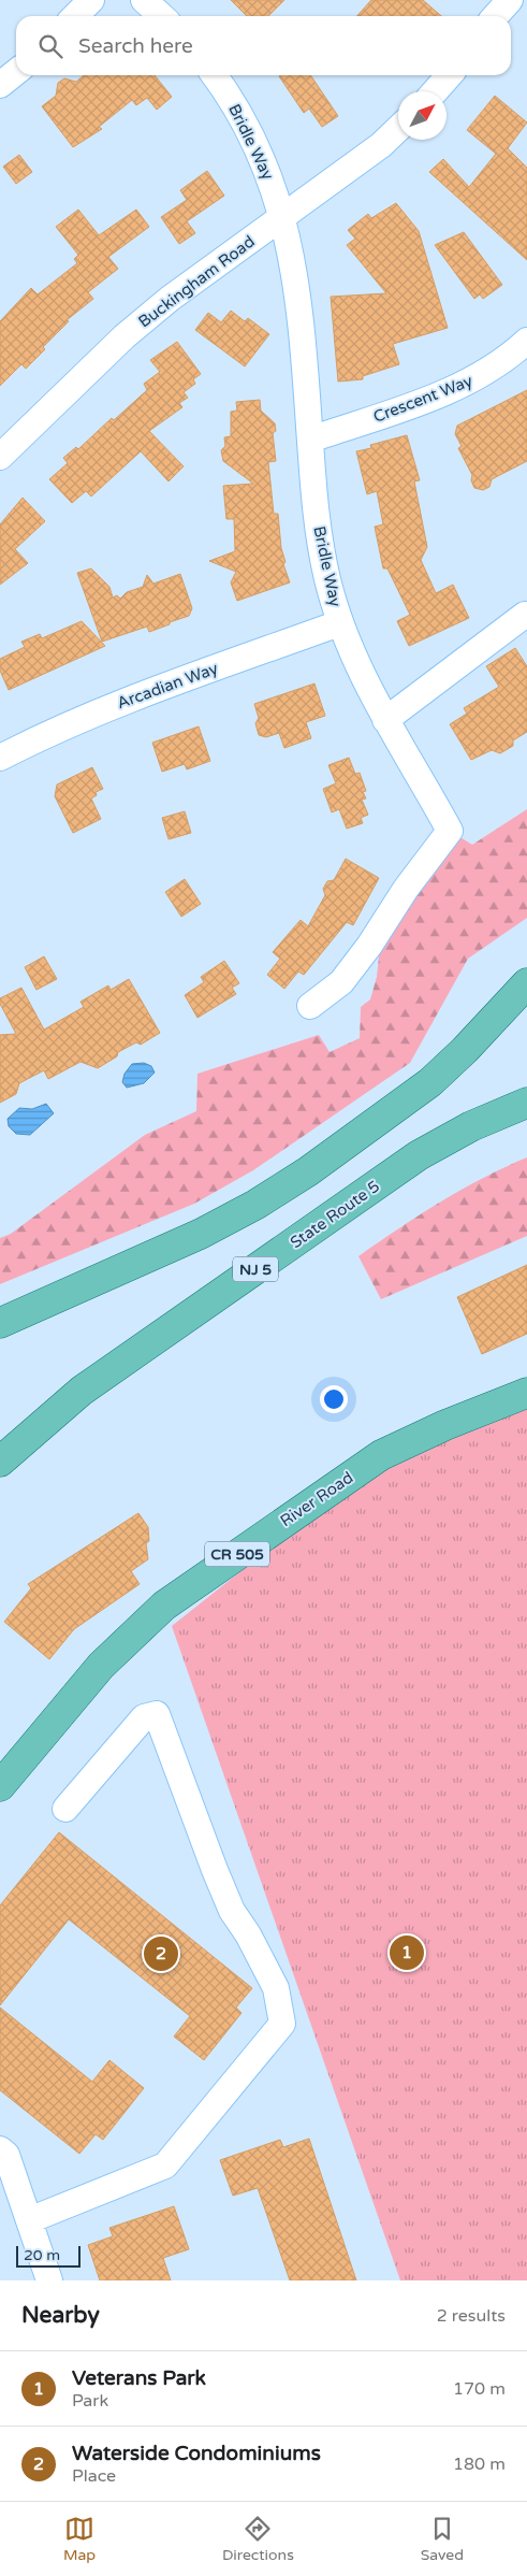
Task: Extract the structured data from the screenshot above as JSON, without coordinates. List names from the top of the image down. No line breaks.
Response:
{"streets":{"main road":["State Route 5","NJ 5","River Road","CR 505"],"street":["Bridle Way","Buckingham Road","Crescent Way","Arcadian Way"]},"crossings":[["Bridle Way","Buckingham Road"],["Bridle Way","Crescent Way"],["Bridle Way","Arcadian Way"]],"scale_bar":"20 m","north":"top right","page":{"search":"Search here","pins":["1","2"],"scale":"20 m","heading":["Nearby","2 results"],"list":[{"mark":"1","name":"Veterans Park","note":"Park","value":"170 m"},{"mark":"2","name":"Waterside Condominiums","note":"Place","value":"180 m"}],"nav":["Map","Directions","Saved"]}}
